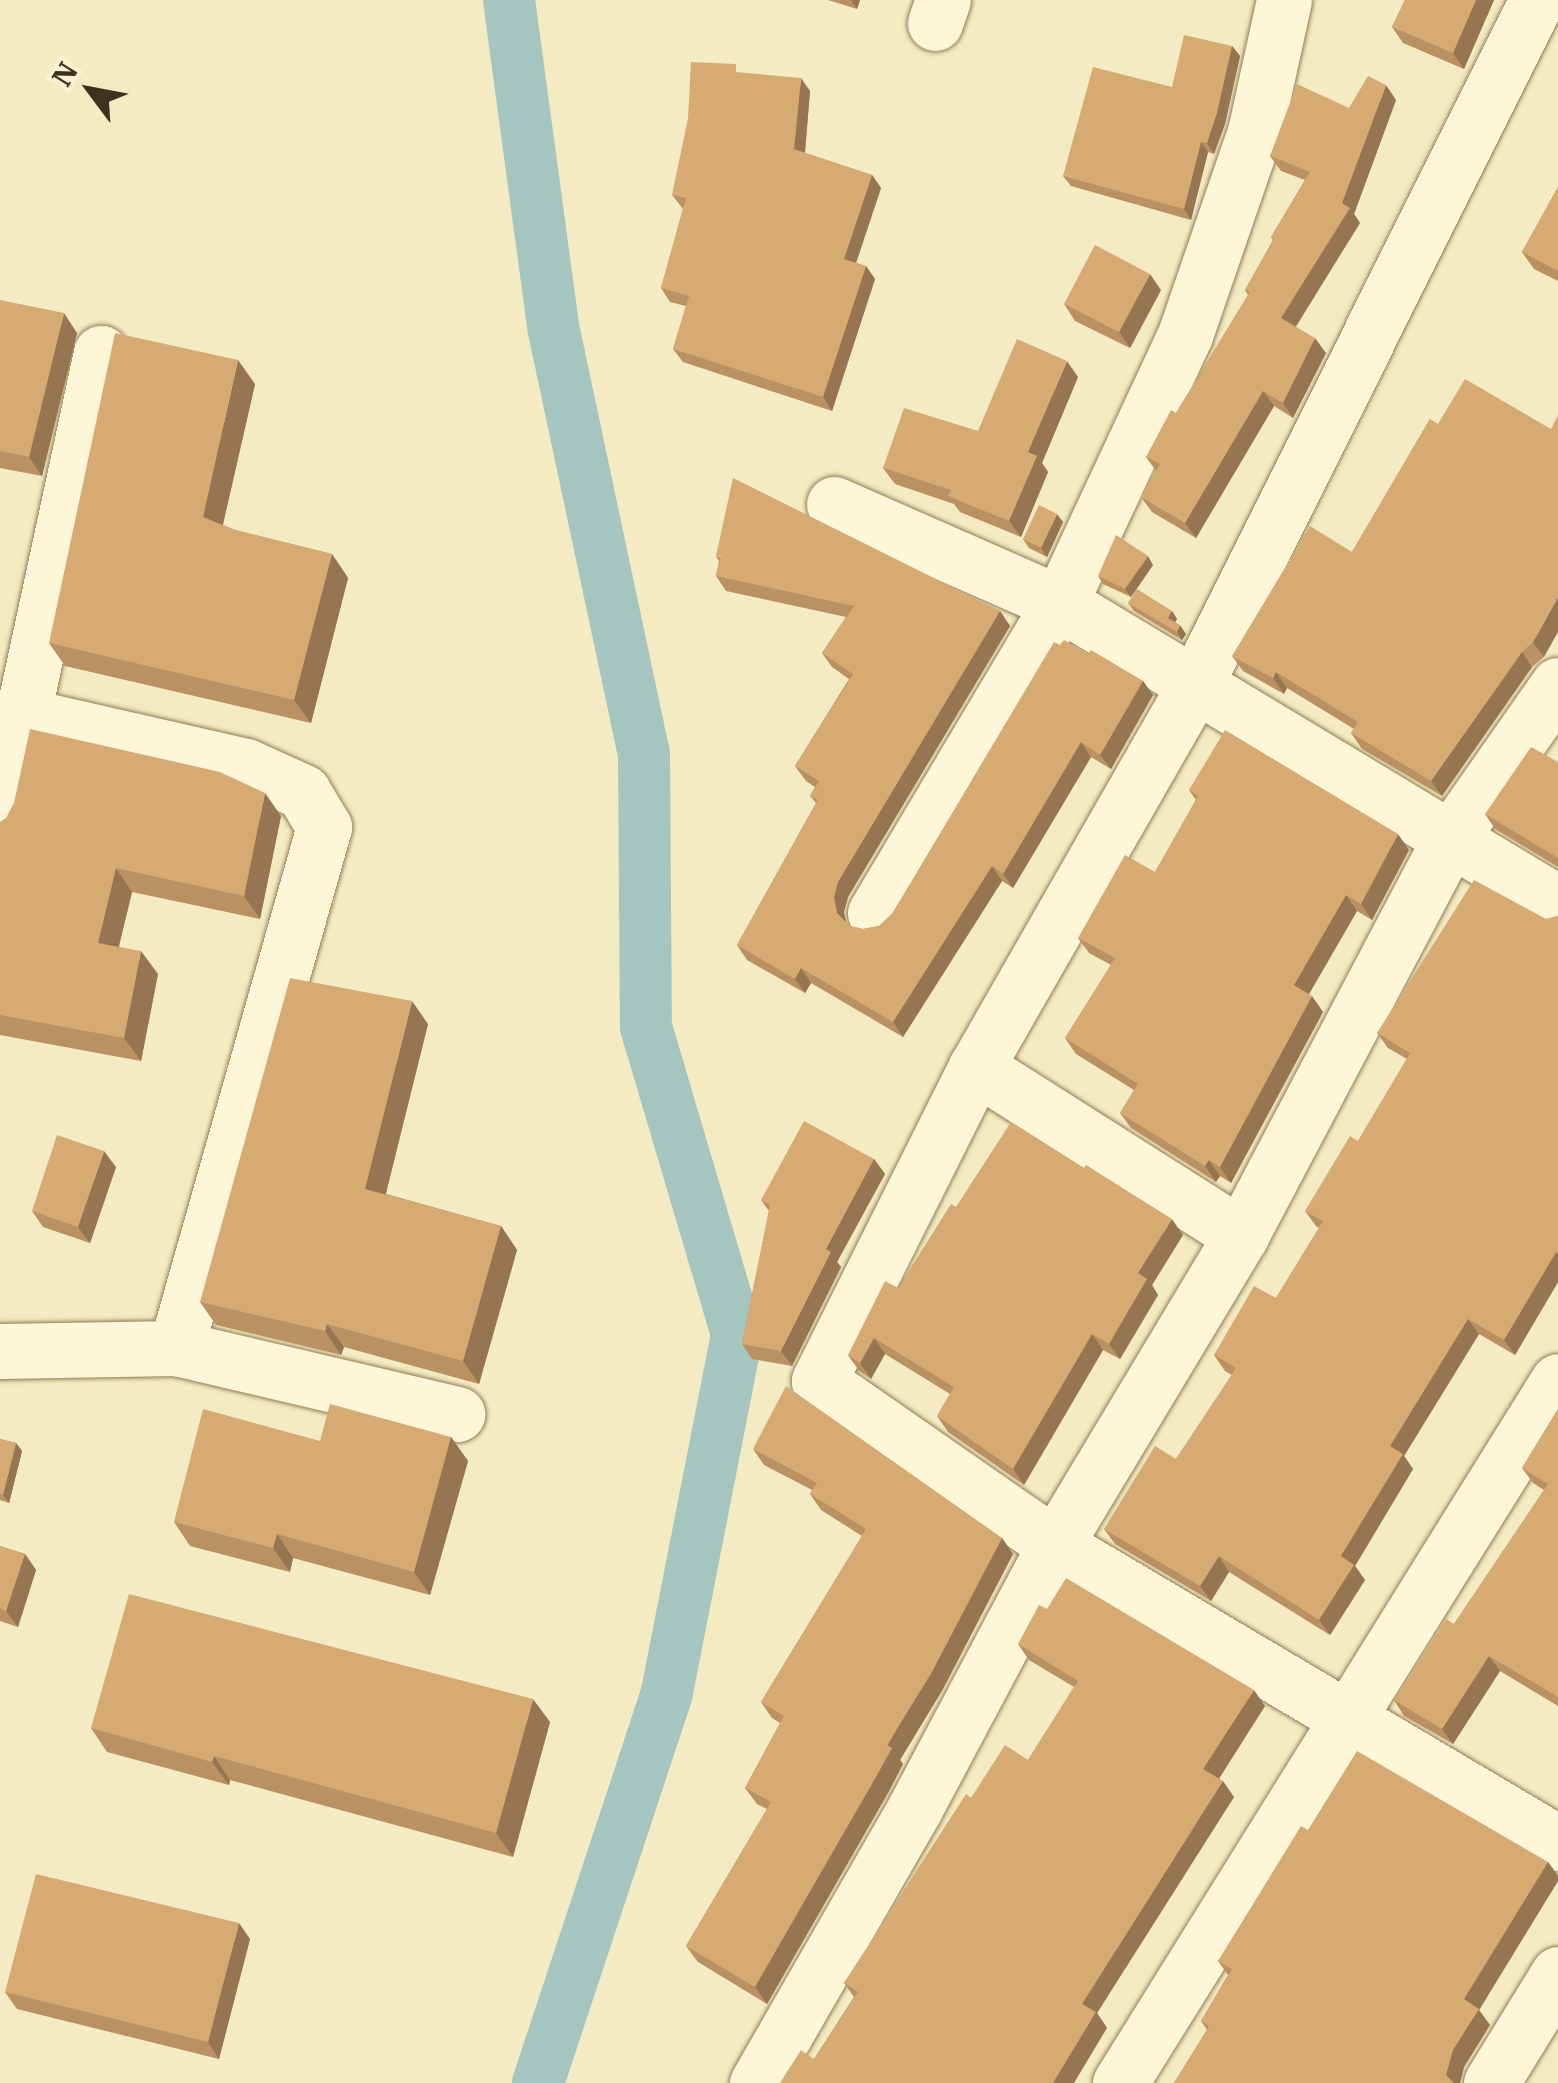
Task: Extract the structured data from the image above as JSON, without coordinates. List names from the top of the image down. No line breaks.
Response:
{"north":"top left"}
